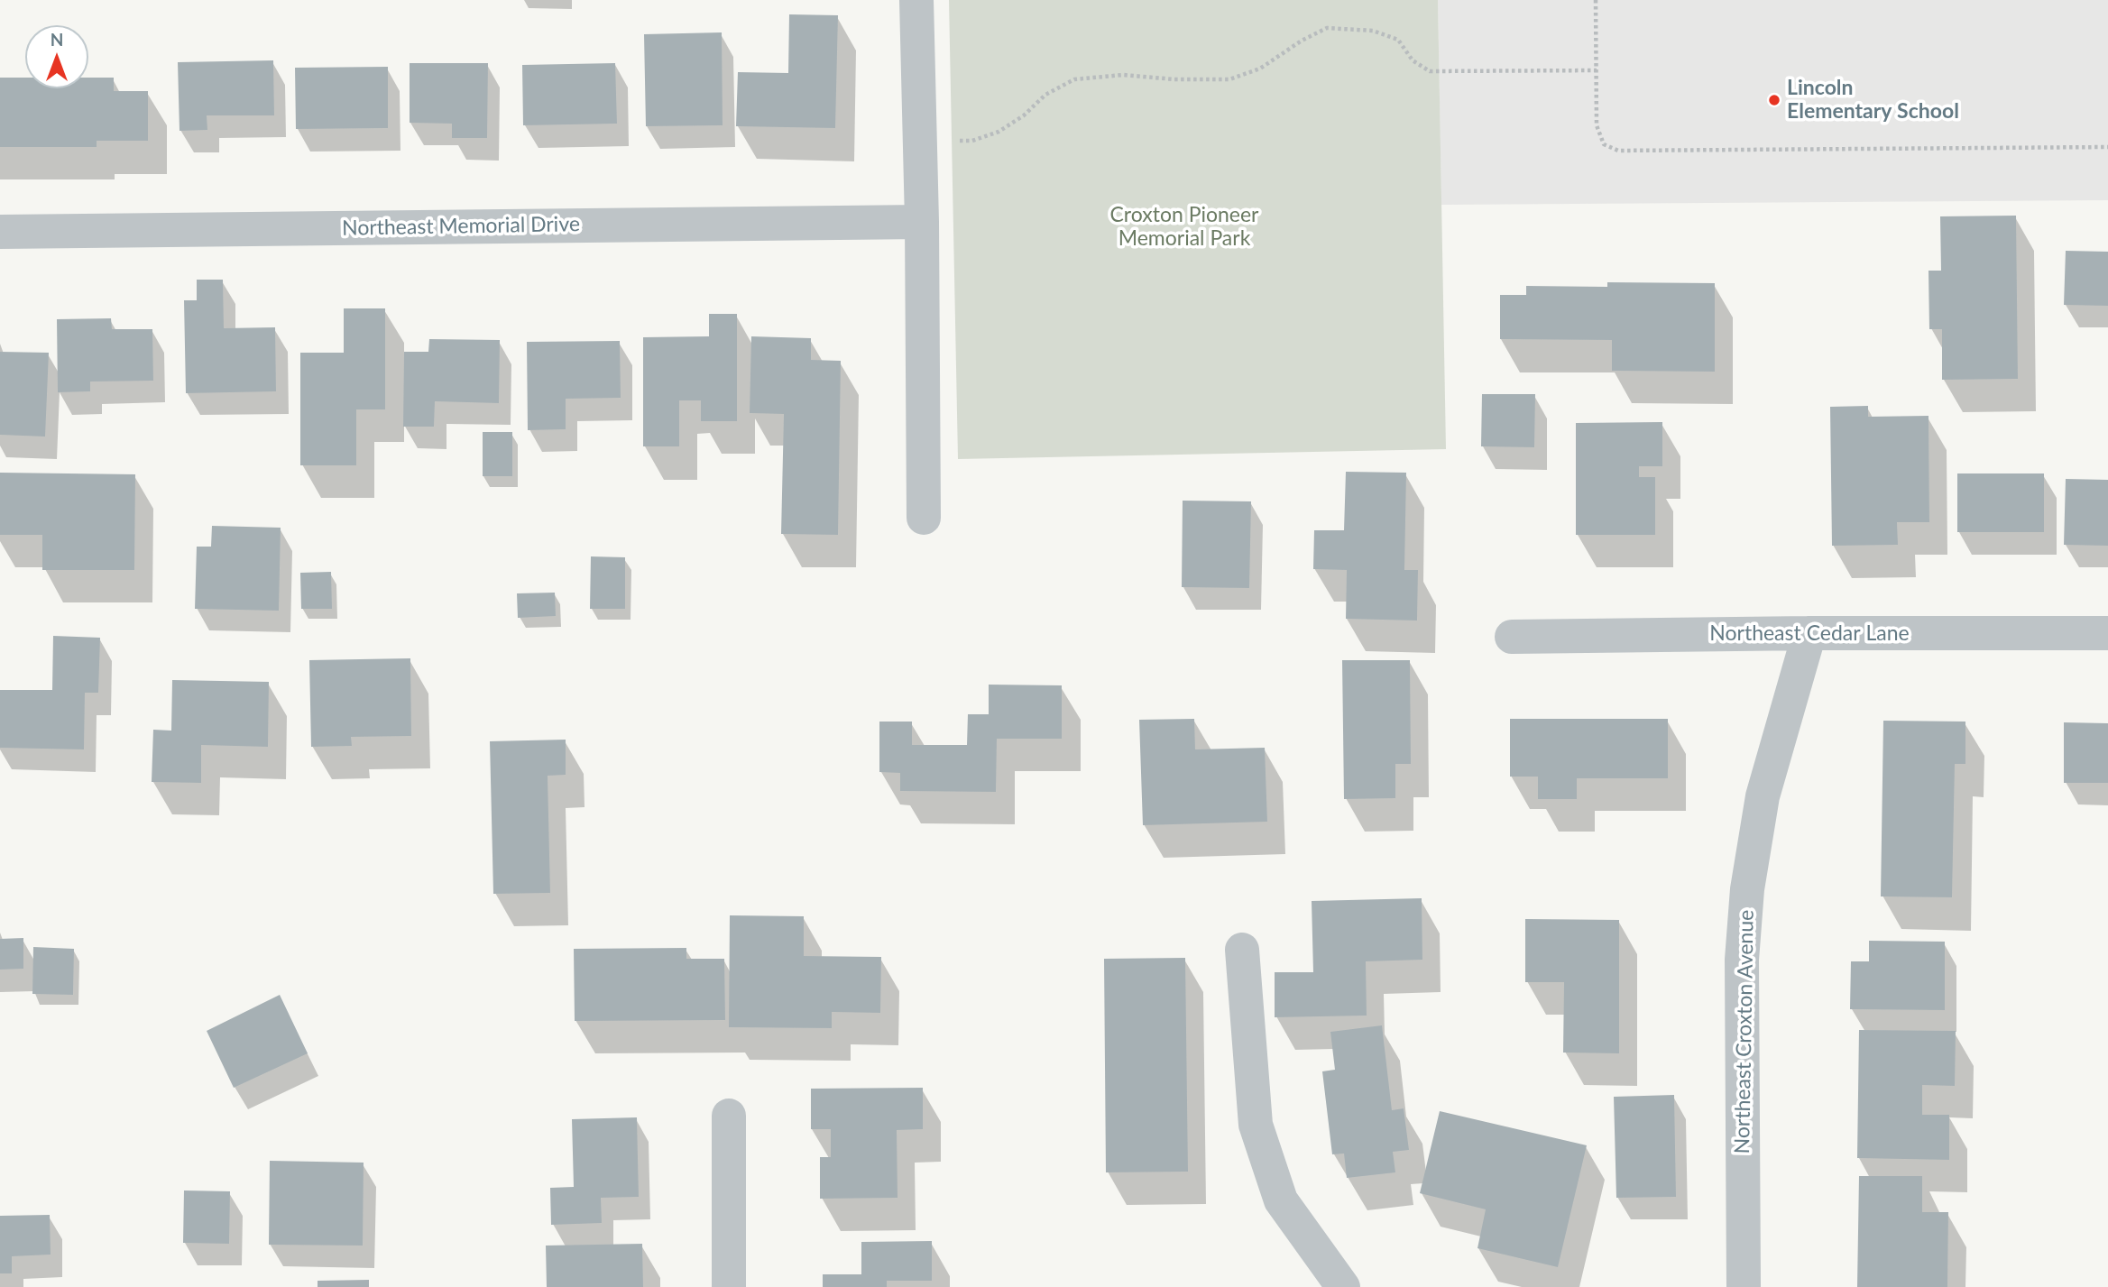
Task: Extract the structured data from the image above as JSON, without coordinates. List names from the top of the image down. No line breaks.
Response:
{"streets":{"street":["Northeast Memorial Drive","Northeast Cedar Lane","Northeast Croxton Avenue"]},"crossings":[["Northeast Cedar Lane","Northeast Croxton Avenue"]],"parks":["Croxton Pioneer Memorial Park"],"places":["Lincoln Elementary School"],"north":"top"}
